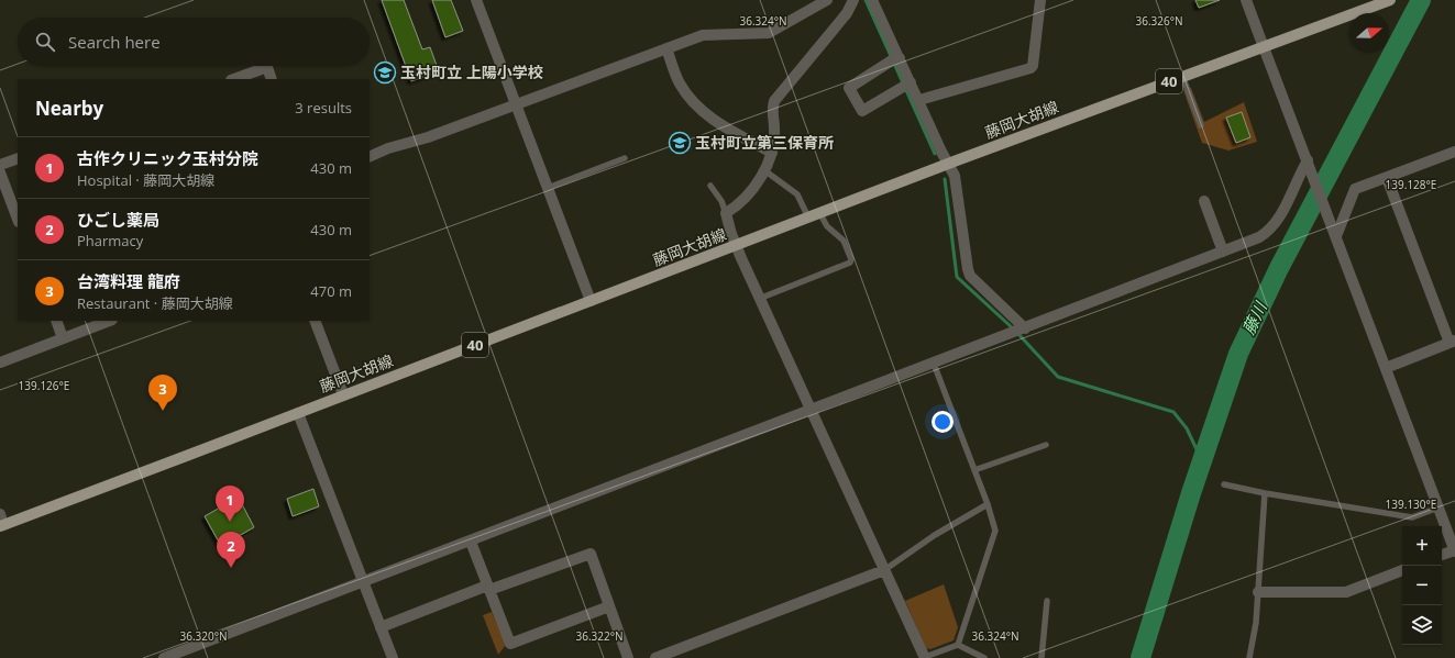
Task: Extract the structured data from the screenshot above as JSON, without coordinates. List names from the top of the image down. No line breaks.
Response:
{"streets":{"main road":["40","藤岡大胡線"]},"water":["藤川"],"places":{"school or university":["玉村町立 上陽小学校","玉村町立第三保育所"]},"north":"right","page":{"search":"Search here","heading":["Nearby","3 results"],"list":[{"mark":"1","name":"古作クリニック玉村分院","note":"Hospital · 藤岡大胡線","value":"430 m"},{"mark":"2","name":"ひごし薬局","note":"Pharmacy","value":"430 m"},{"mark":"3","name":"台湾料理 龍府","note":"Restaurant · 藤岡大胡線","value":"470 m"}],"pins":["3","1","2"],"map_buttons":["+","−"]},"coordinates":["36.324°N","36.326°N","139.128°E","139.126°E","139.130°E","36.320°N","36.322°N"]}
